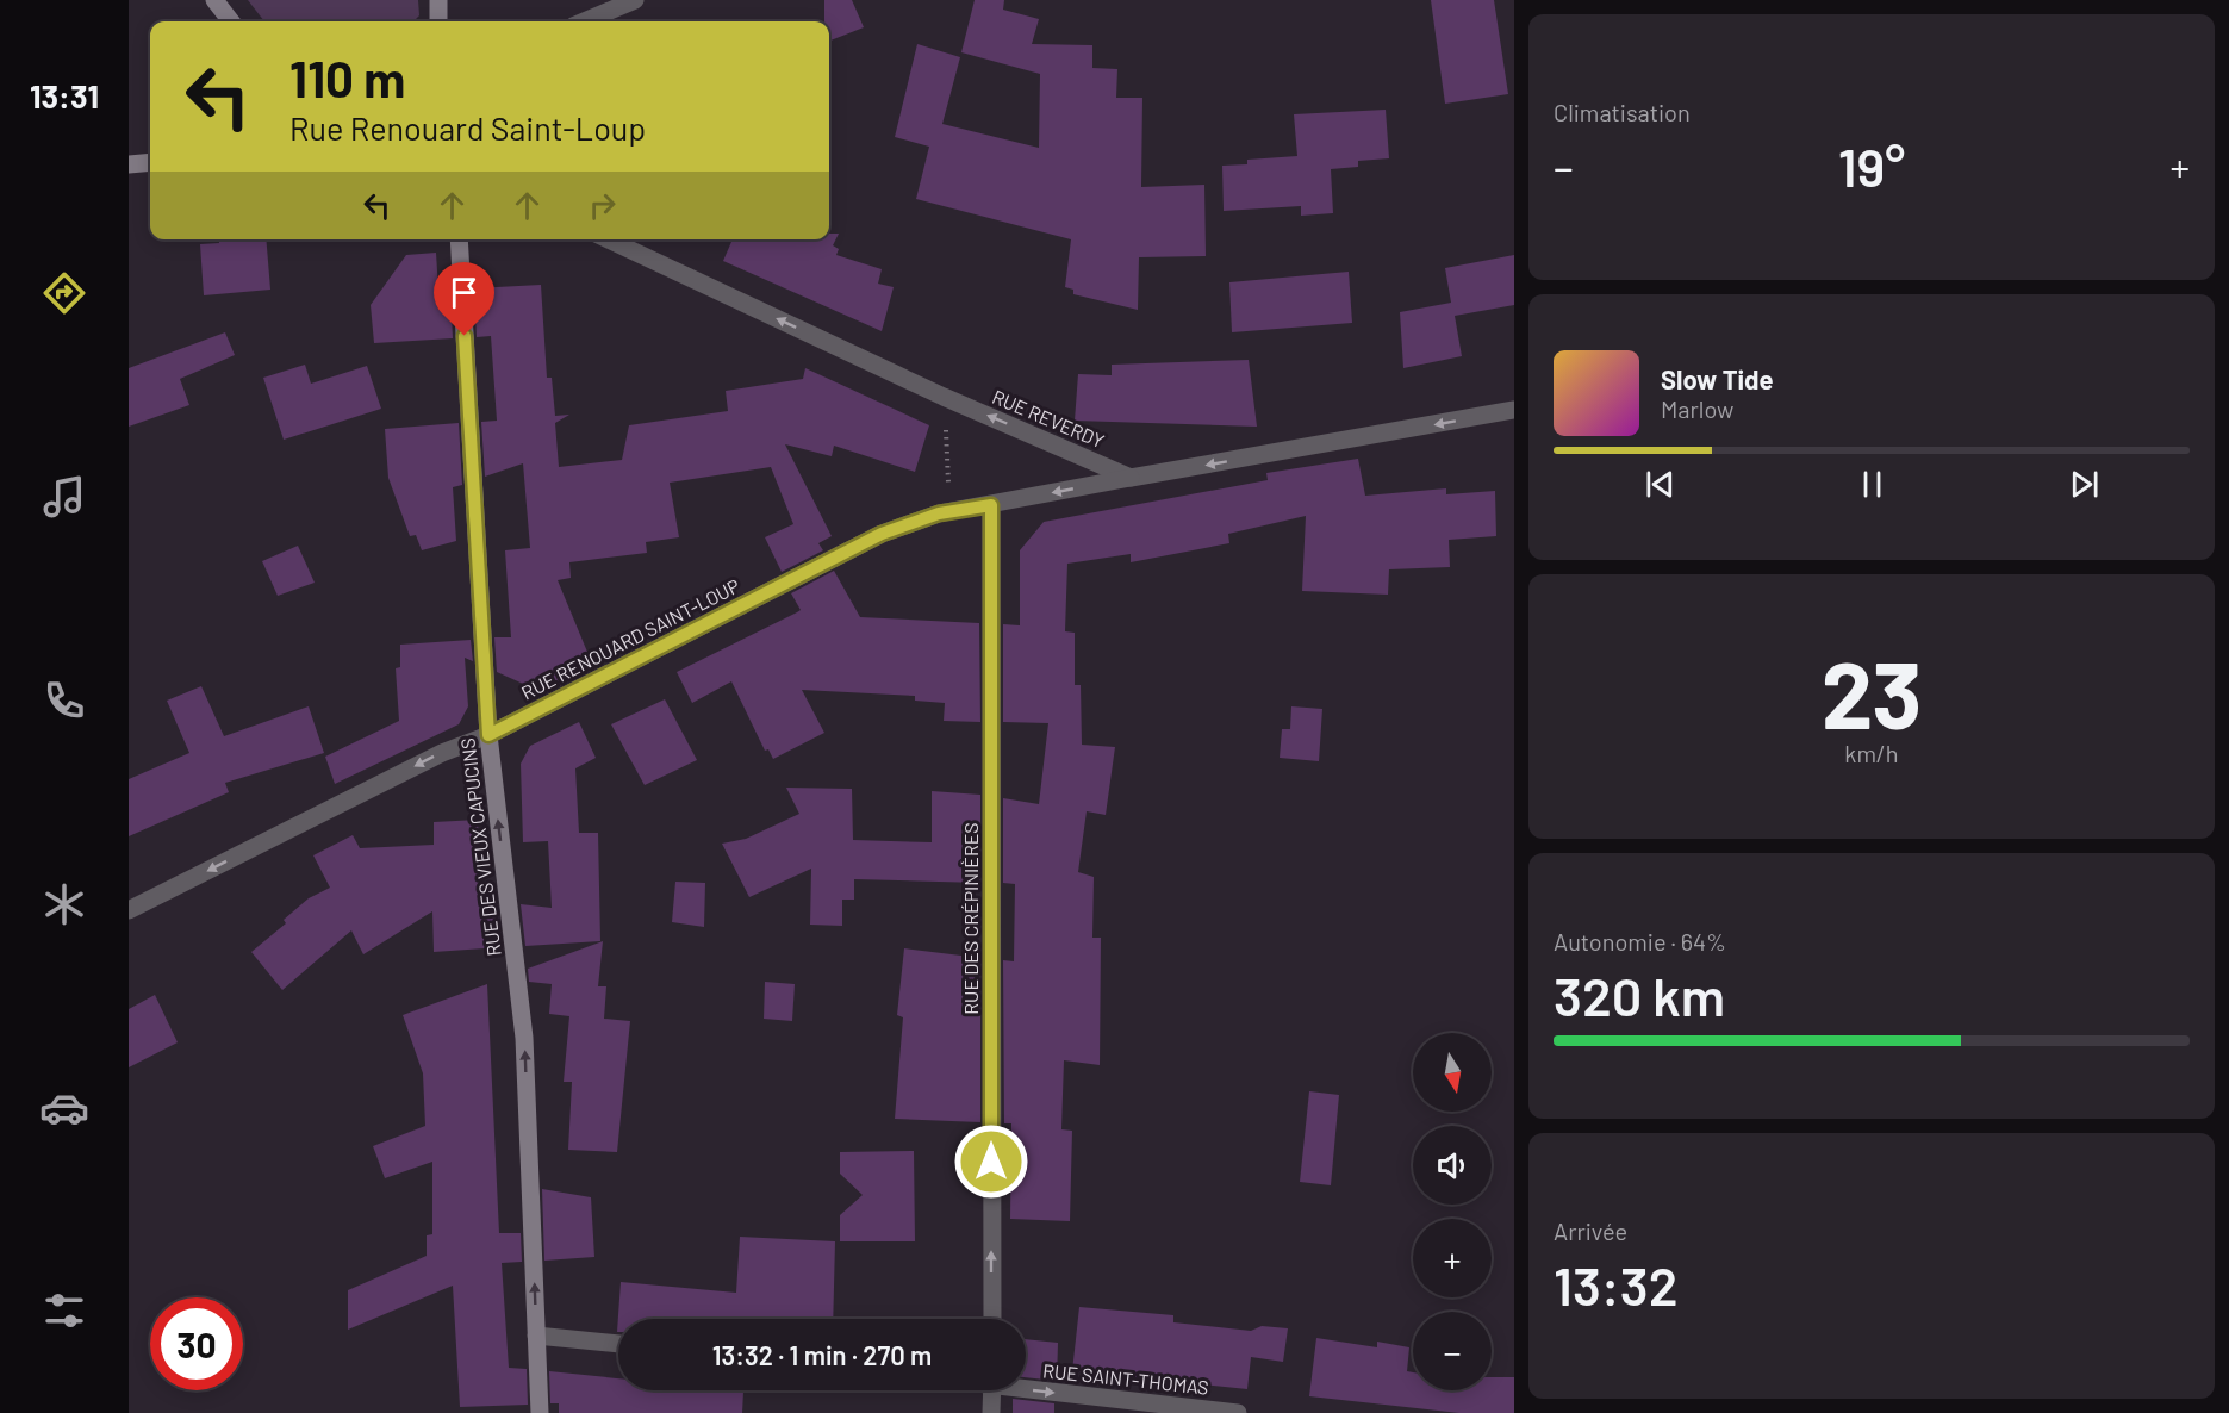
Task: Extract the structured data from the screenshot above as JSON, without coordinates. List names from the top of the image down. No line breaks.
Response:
{"streets":{"street":["RUE REVERDY","RUE RENOUARD SAINT-LOUP","RUE DES VIEUX CAPUCINS","RUE DES CRÉPINIÈRES","RUE SAINT-THOMAS"]},"crossings":[["RUE REVERDY","RUE RENOUARD SAINT-LOUP"],["RUE RENOUARD SAINT-LOUP","RUE DES VIEUX CAPUCINS"],["RUE RENOUARD SAINT-LOUP","RUE DES CRÉPINIÈRES"]],"one_way":["RUE REVERDY","RUE RENOUARD SAINT-LOUP","RUE DES VIEUX CAPUCINS","RUE DES CRÉPINIÈRES","RUE SAINT-THOMAS"],"north":"bottom","page":{"tabs":"13:31","tile":["Climatisation",["23","km/h"],["Autonomie · 64%","320 km"],["Arrivée","13:32"]],"turn":["110 m","Rue Renouard Saint-Loup"],"heat":["−","19°","+"],"song":["Slow Tide","Marlow"],"map_buttons":["+","−"],"limit":"30","trip":"13:32 · 1 min · 270 m"}}
